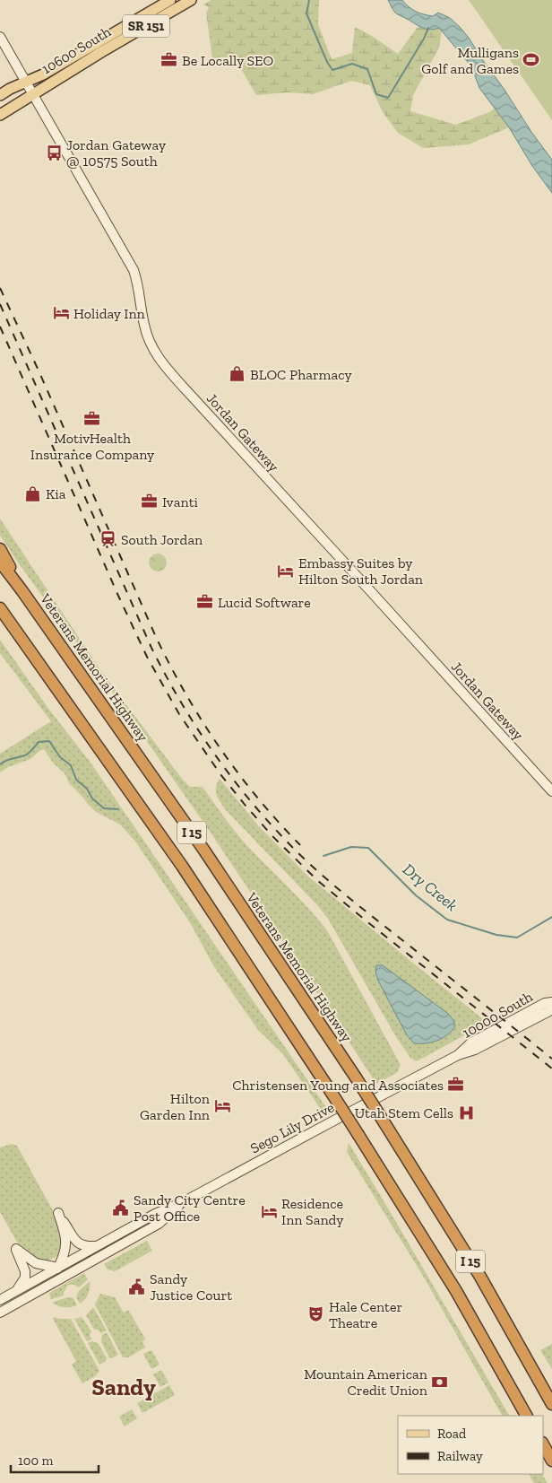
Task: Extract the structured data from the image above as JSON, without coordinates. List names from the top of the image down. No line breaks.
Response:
{"streets":{"highway":["Veterans Memorial Highway","I 15"],"main road":["SR 151","10600 South","Jordan Gateway","10000 South","Sego Lily Drive"]},"crossings":[["10600 South","Jordan Gateway"],["10000 South","Sego Lily Drive"]],"districts":["Sandy"],"water":["Dry Creek"],"places":{"office":["Be Locally SEO","MotivHealth Insurance Company","Ivanti","Lucid Software","Christensen Young and Associates"],"sports":["Mulligans Golf and Games"],"bus stop":["Jordan Gateway @ 10575 South"],"hotel":["Holiday Inn","Embassy Suites by Hilton South Jordan","Hilton Garden Inn","Residence Inn Sandy"],"shop":["BLOC Pharmacy","Kia"],"station":["South Jordan"],"hospital":["Utah Stem Cells"],"public building":["Sandy City Centre Post Office","Sandy Justice Court"],"theatre":["Hale Center Theatre"],"bank":["Mountain American Credit Union"]},"legend":["Road","Railway"],"scale_bar":"100 m"}
